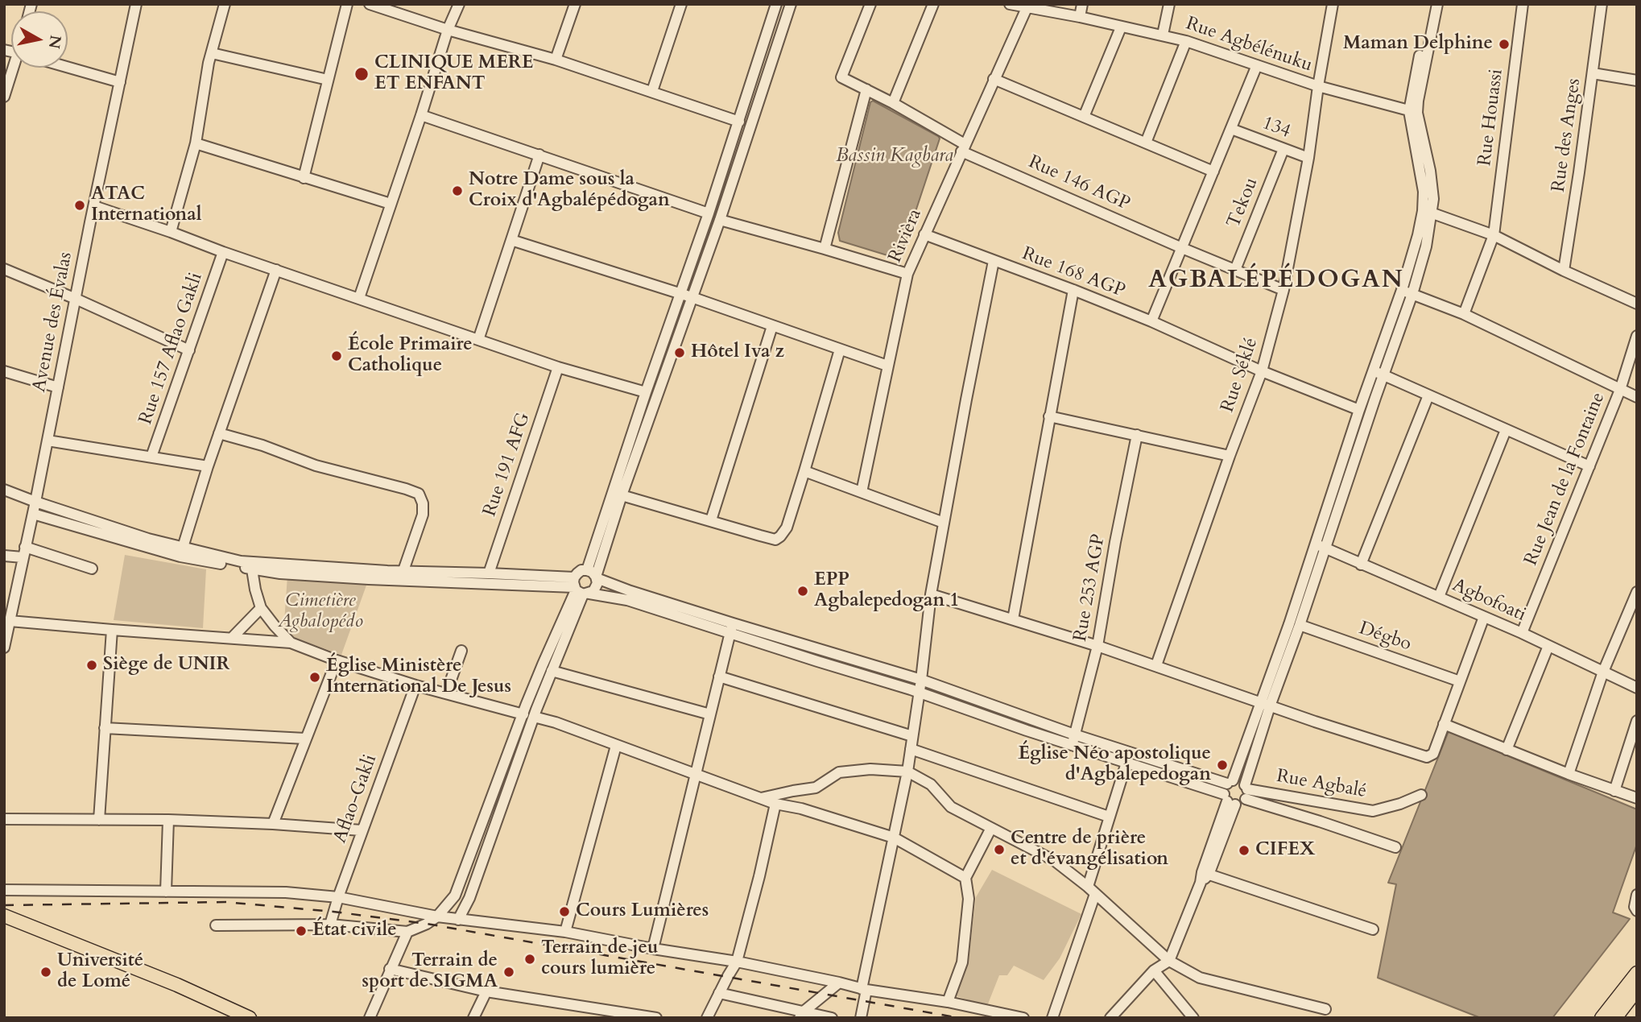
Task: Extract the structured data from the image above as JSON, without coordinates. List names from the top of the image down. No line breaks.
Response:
{"streets":{"street":["Rue Agbélénuku","Rue Houassi","134","Rue des Anges","Rue 146 AGP","Tekou","Rivièra","Rue 168 AGP","Avenue des Évalas","Rue 157 Aflao Gakli","Rue Séklé","Rue 191 AFG","Rue Jean de la Fontaine","Rue 253 AGP","Agbofoati","Dégbo","Rue Agbalé","Aflao-Gakli"]},"crossings":[["Rue Agbélénuku","Rivièra"],["Rue Agbélénuku","Rue Séklé"],["134","Tekou"],["134","Rue Séklé"],["Rue 146 AGP","Tekou"],["Rue 146 AGP","Rivièra"],["Rue 146 AGP","Rue Séklé"],["Rivièra","Rue 168 AGP"],["Rue 168 AGP","Rue Séklé"],["Rue Jean de la Fontaine","Agbofoati"]],"districts":["AGBALÉPÉDOGAN"],"water":["Bassin Kagbara"],"parks":["Cimetière Agbalopédo"],"places":["Maman Delphine","CLINIQUE MERE ET ENFANT","Notre Dame sous la Croix d'Agbalépédogan","ATAC International","Hôtel Iva z","École Primaire Catholique","EPP Agbalepedogan 1","Siège de UNIR","Église Ministère International De Jesus","Église Néo apostolique d'Agbalepedogan","Centre de prière et d'évangélisation","CIFEX","Cours Lumières","État civile","Terrain de jeu cours lumière","Université de Lomé","Terrain de sport de SIGMA"],"north":"right"}
